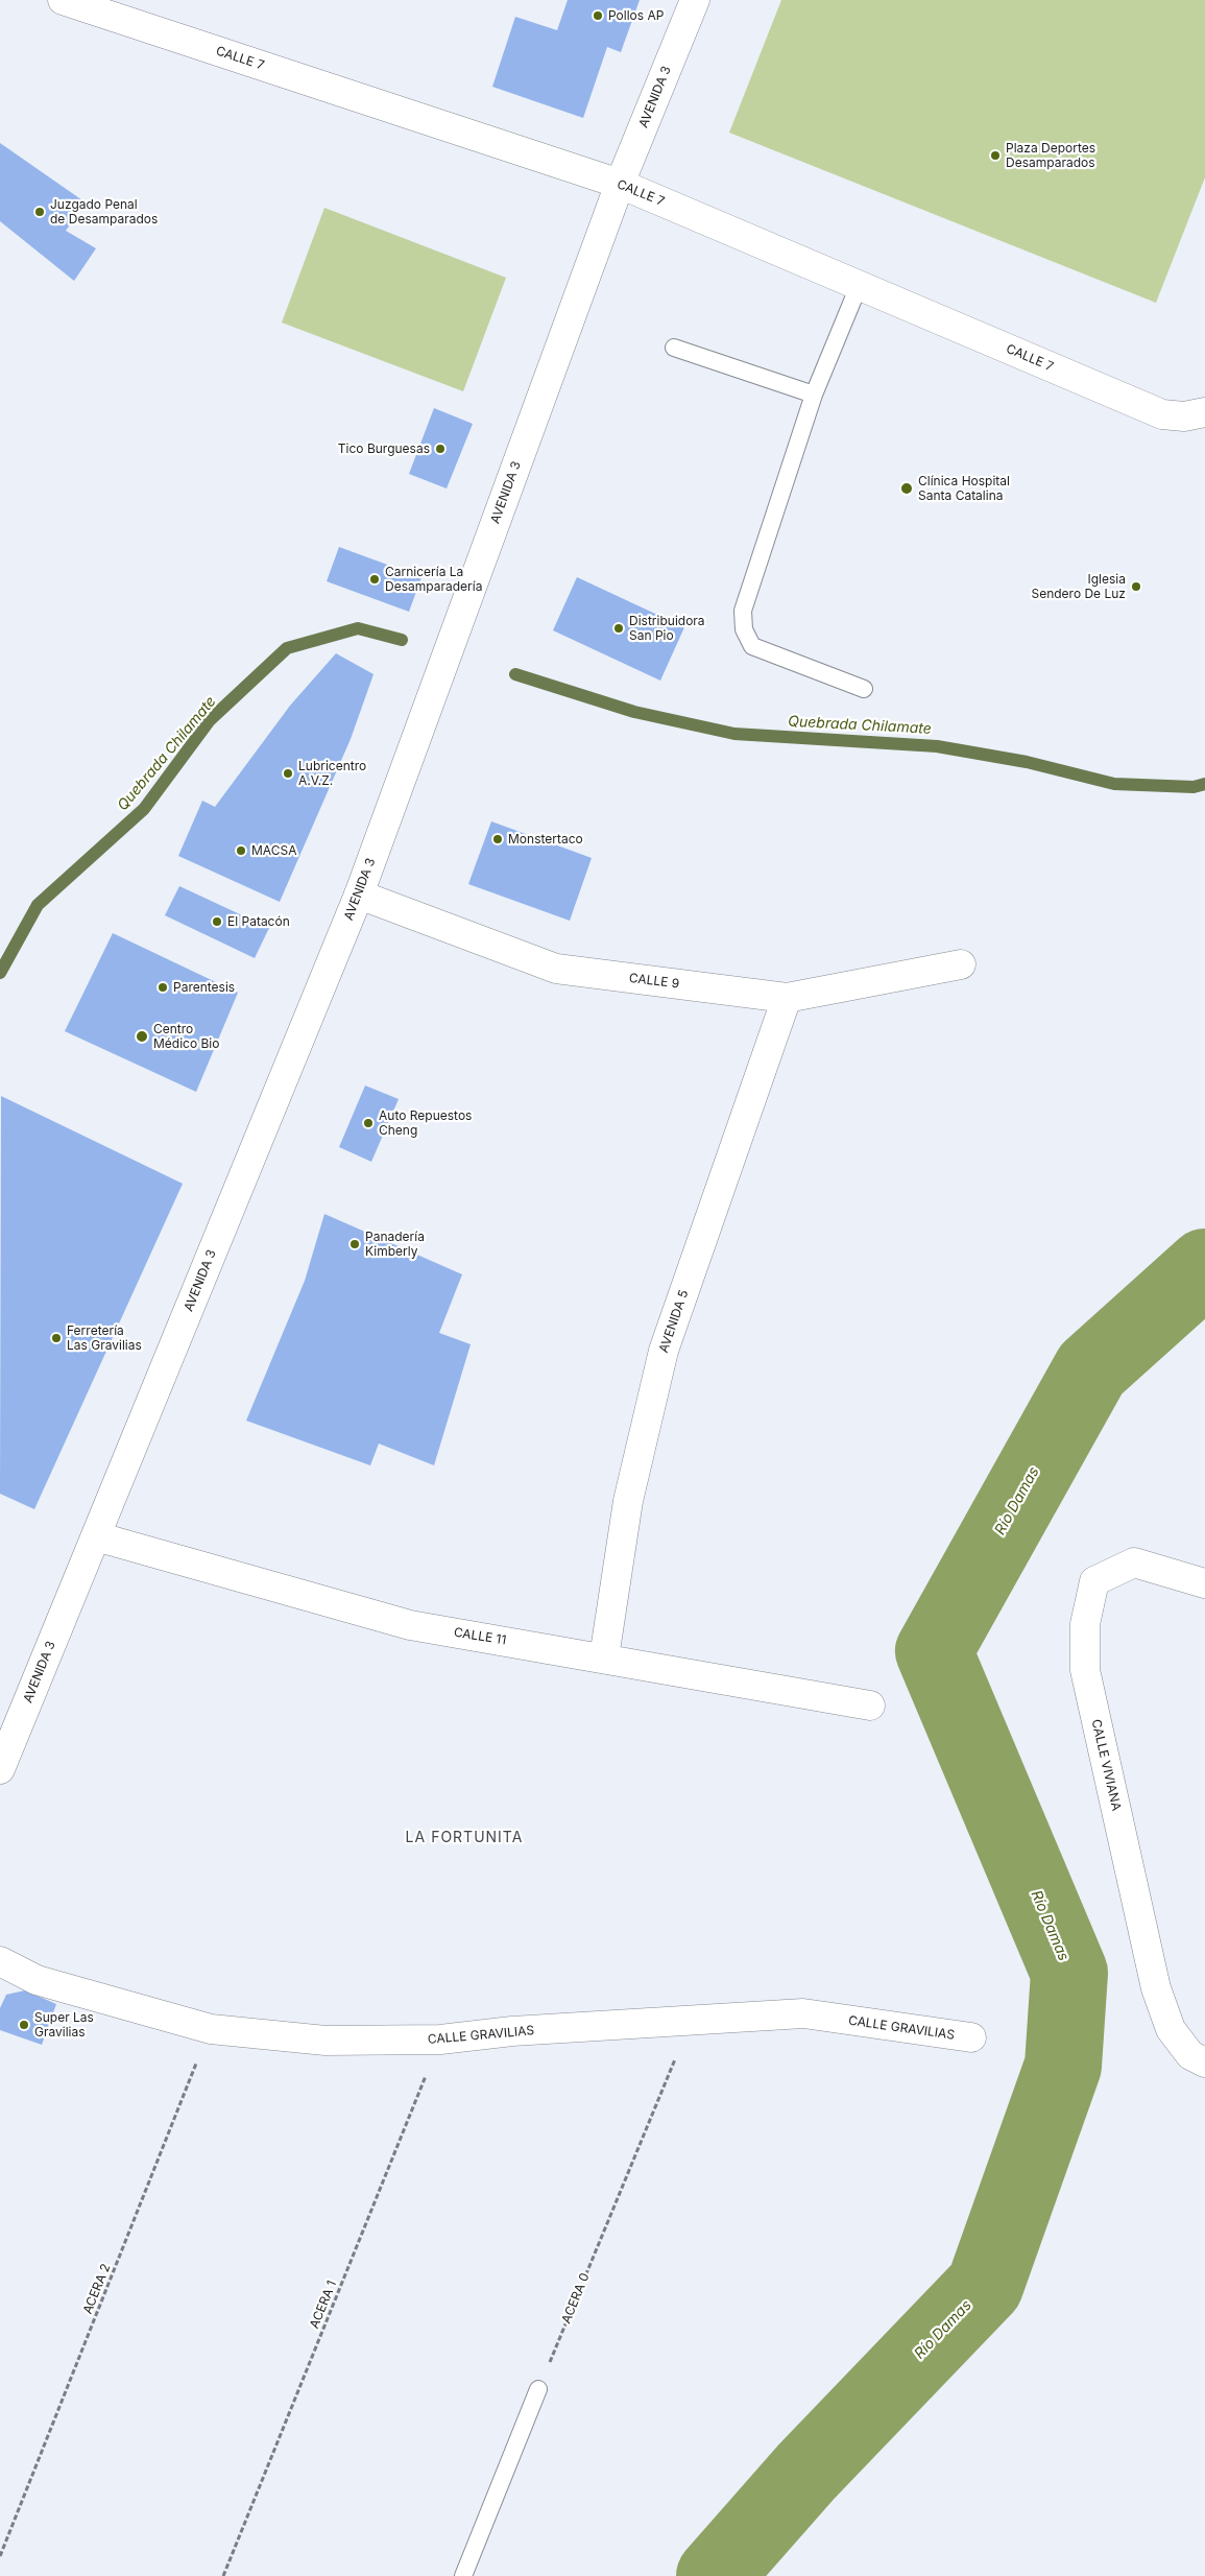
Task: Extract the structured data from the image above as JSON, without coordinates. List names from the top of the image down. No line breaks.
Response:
{"streets":{"street":["CALLE 7","AVENIDA 3","CALLE 9","AVENIDA 5","CALLE 11","CALLE VIVIANA","CALLE GRAVILIAS"],"path":["ACERA 2","ACERA 0","ACERA 1"]},"crossings":[["CALLE 7","AVENIDA 3"],["AVENIDA 3","CALLE 9"],["AVENIDA 3","CALLE 11"],["CALLE 9","AVENIDA 5"],["AVENIDA 5","CALLE 11"],["CALLE GRAVILIAS","ACERA 2"],["CALLE GRAVILIAS","ACERA 0"],["CALLE GRAVILIAS","ACERA 1"]],"districts":["LA FORTUNITA"],"water":["Quebrada Chilamate","Río Damas"],"places":["Pollos AP","Plaza Deportes Desamparados","Juzgado Penal de Desamparados","Tico Burguesas","Clínica Hospital Santa Catalina","Carnicería La Desamparadería","Iglesia Sendero De Luz","Distribuidora San Pio","Lubricentro A.V.Z.","Monstertaco","MACSA","El Patacón","Parentesis","Centro Médico Bio","Auto Repuestos Cheng","Panadería Kimberly","Ferretería Las Gravilias","Super Las Gravilias"]}
